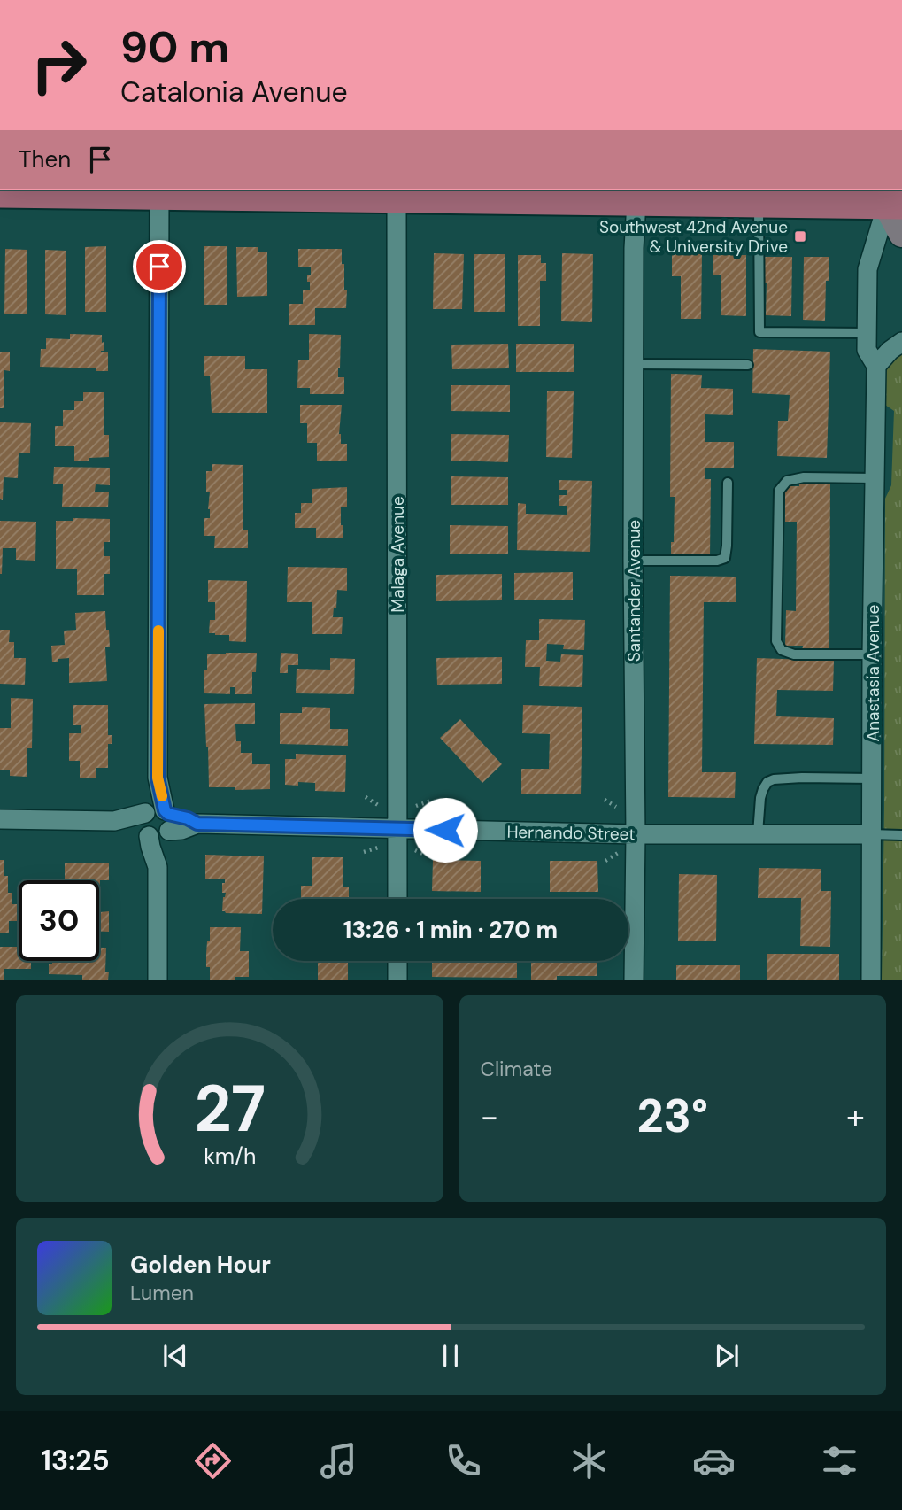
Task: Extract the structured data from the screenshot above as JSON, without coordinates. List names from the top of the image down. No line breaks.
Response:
{"streets":{"street":["Malaga Avenue","Santander Avenue","Anastasia Avenue","Hernando Street"]},"crossings":[["Malaga Avenue","Hernando Street"],["Santander Avenue","Hernando Street"],["Anastasia Avenue","Hernando Street"]],"places":{"transit":["Southwest 42nd Avenue & University Drive"]},"page":{"turn":["90 m","Catalonia Avenue"],"then":"Then","limit":"30","trip":"13:26 · 1 min · 270 m","tile":"Climate","heat":["−","23°","+"],"song":["Golden Hour","Lumen"],"tabs":"13:25","gauge":["27","km/h"]}}
